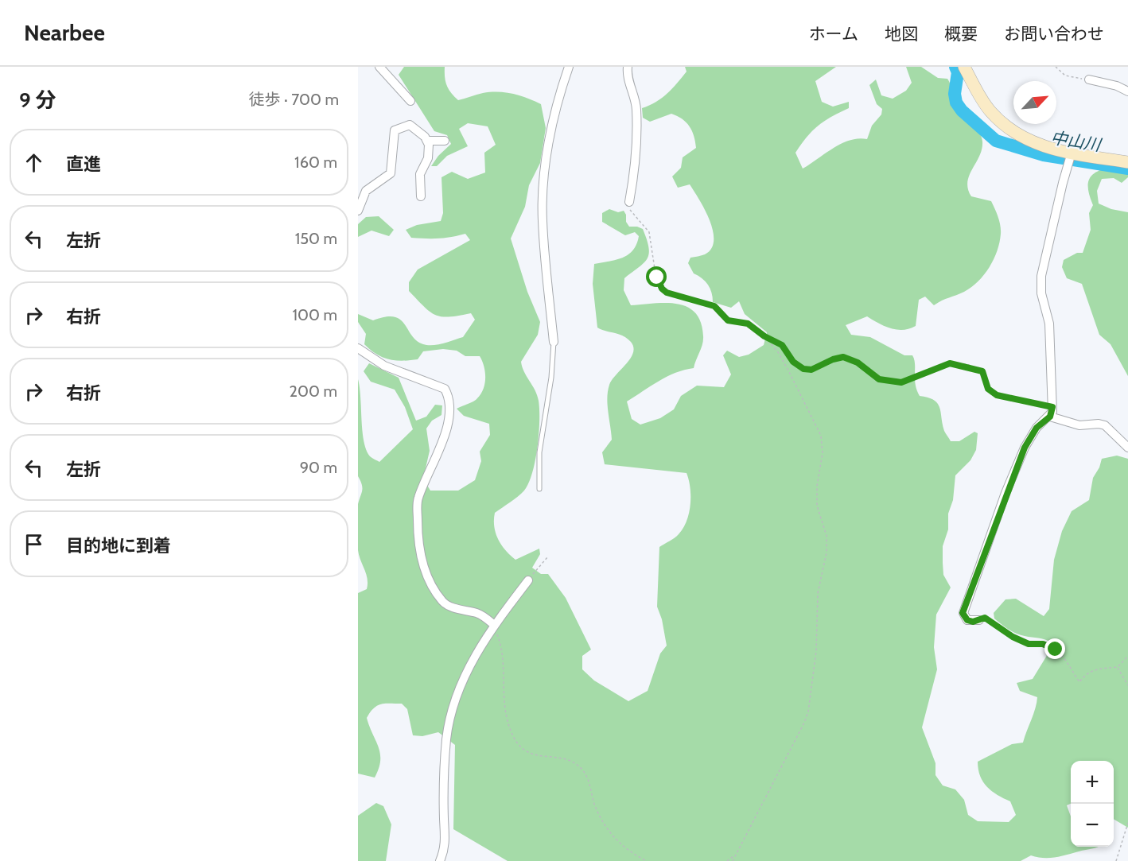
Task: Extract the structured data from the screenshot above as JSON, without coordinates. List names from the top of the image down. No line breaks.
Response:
{"water":["中山川"],"north":"top right","page":{"header":"Nearbee","nav":["ホーム","地図","概要","お問い合わせ"],"heading":["9 分","徒歩 · 700 m"],"list":[["直進","160 m"],["左折","150 m"],["右折","100 m"],["右折","200 m"],["左折","90 m"],"目的地に到着"],"map_buttons":["+","−"]}}
